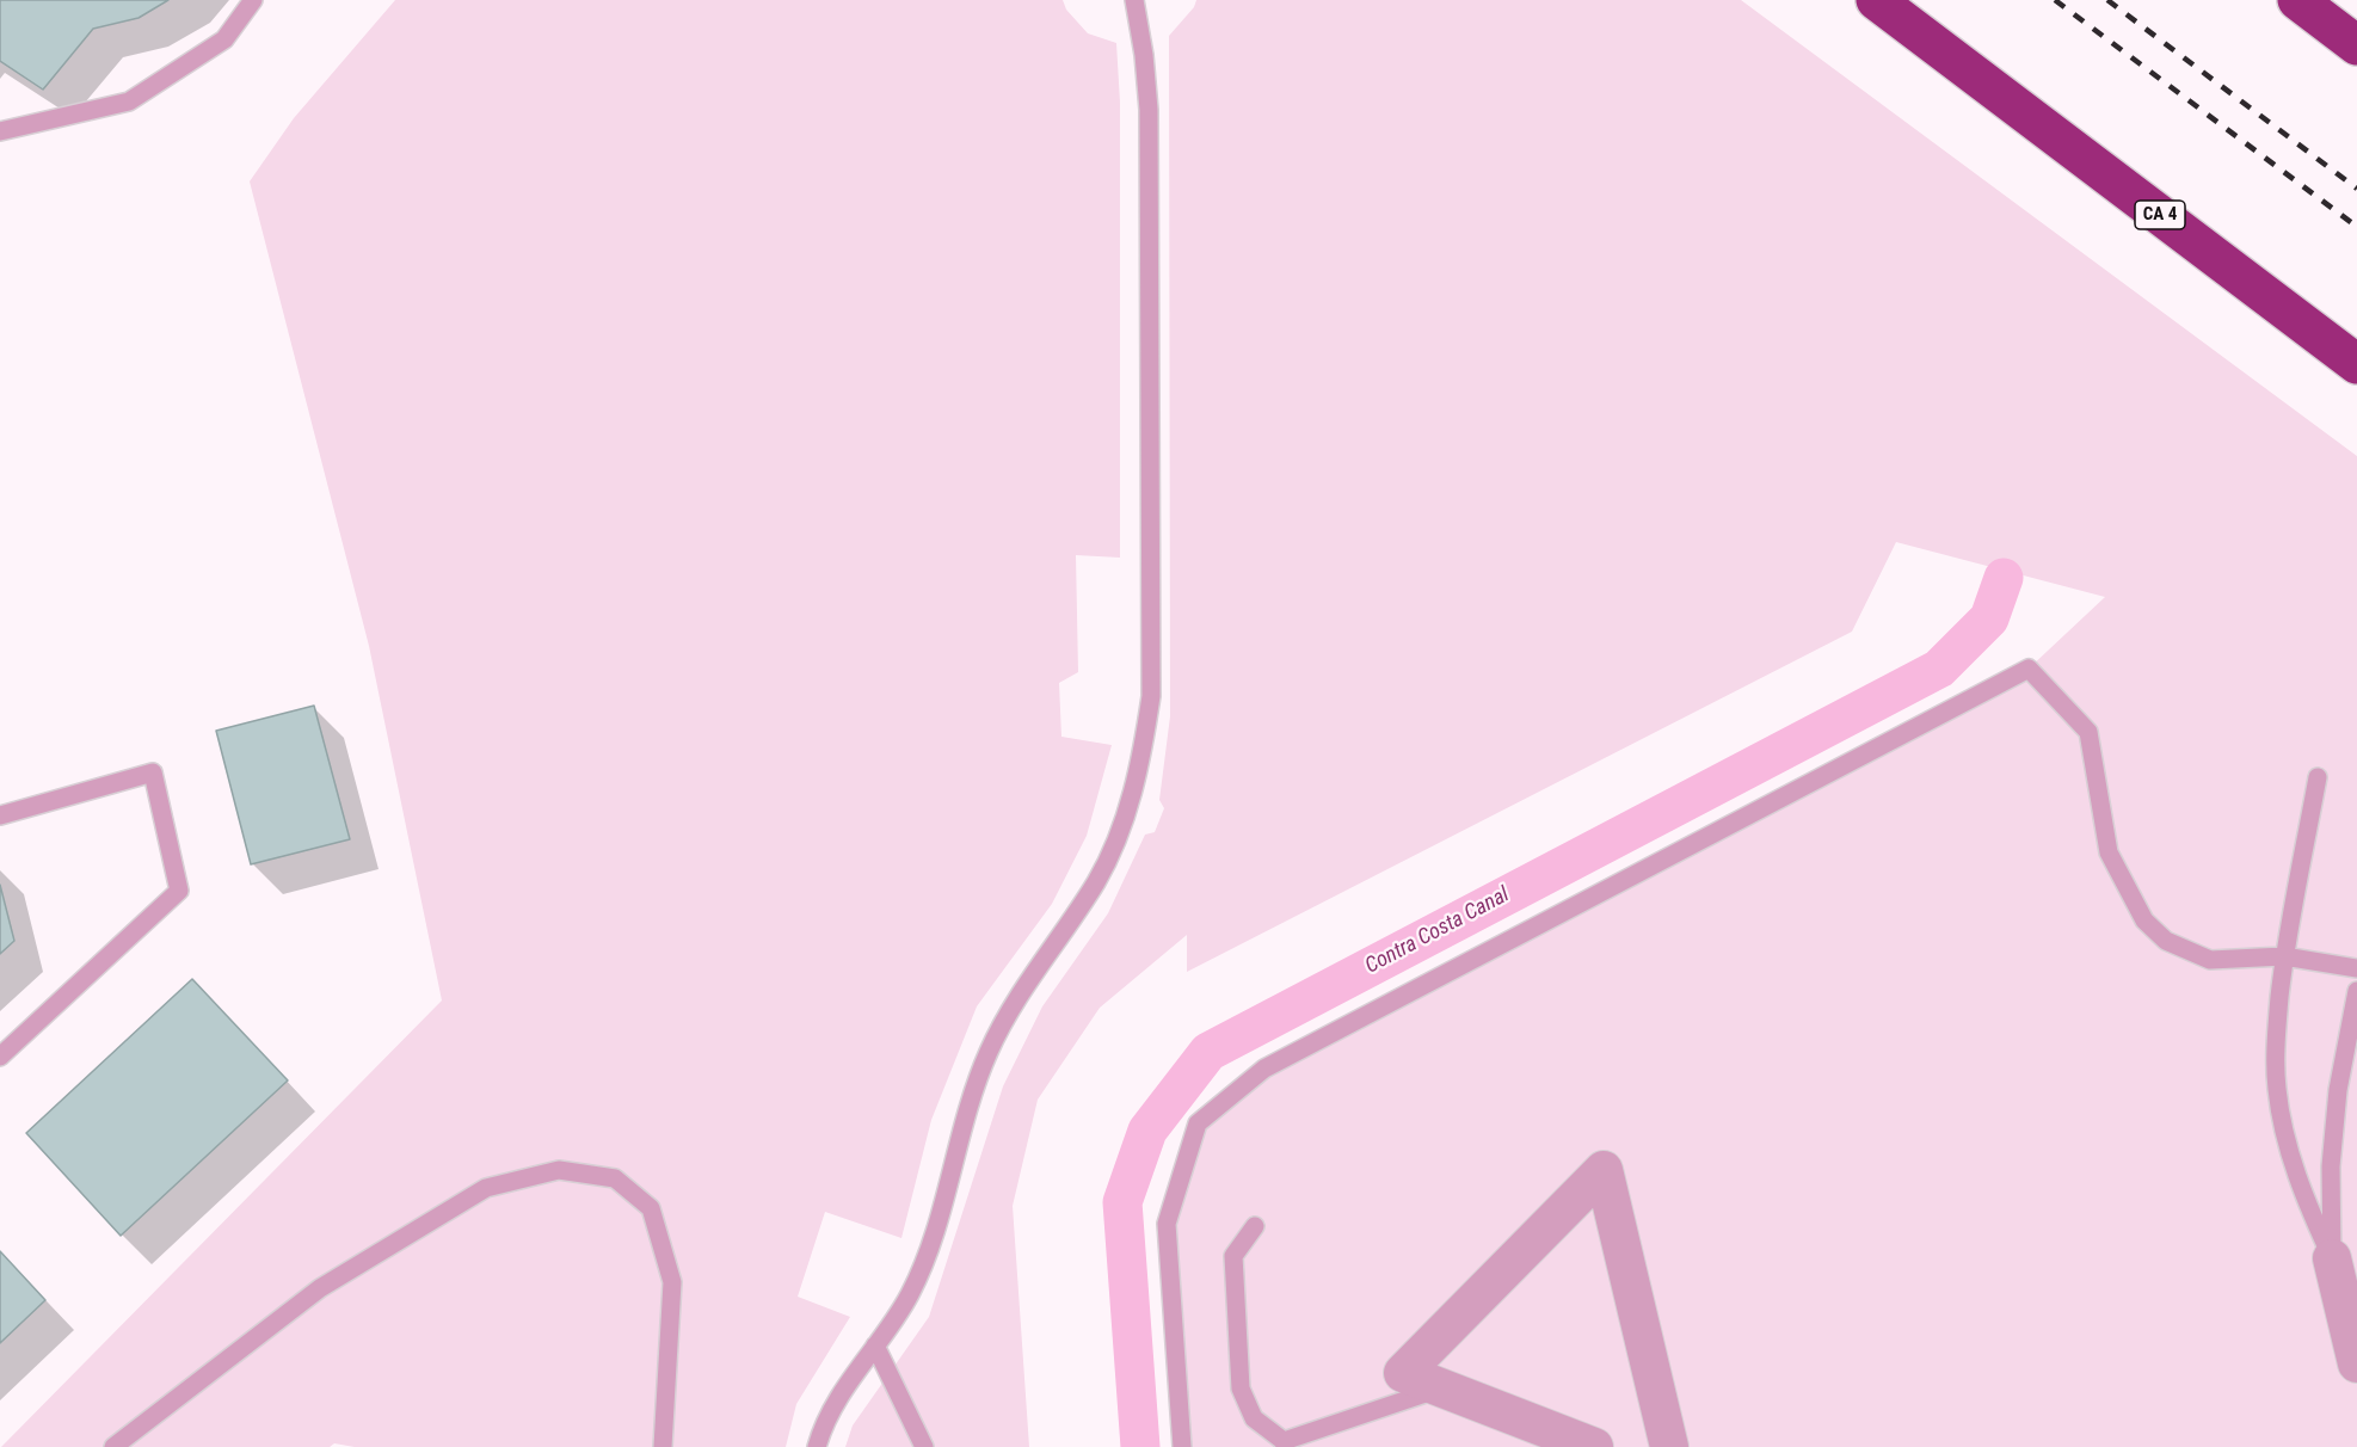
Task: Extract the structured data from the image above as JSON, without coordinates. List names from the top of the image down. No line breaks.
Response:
{"streets":{"highway":["CA 4"]},"water":["Contra Costa Canal"]}
